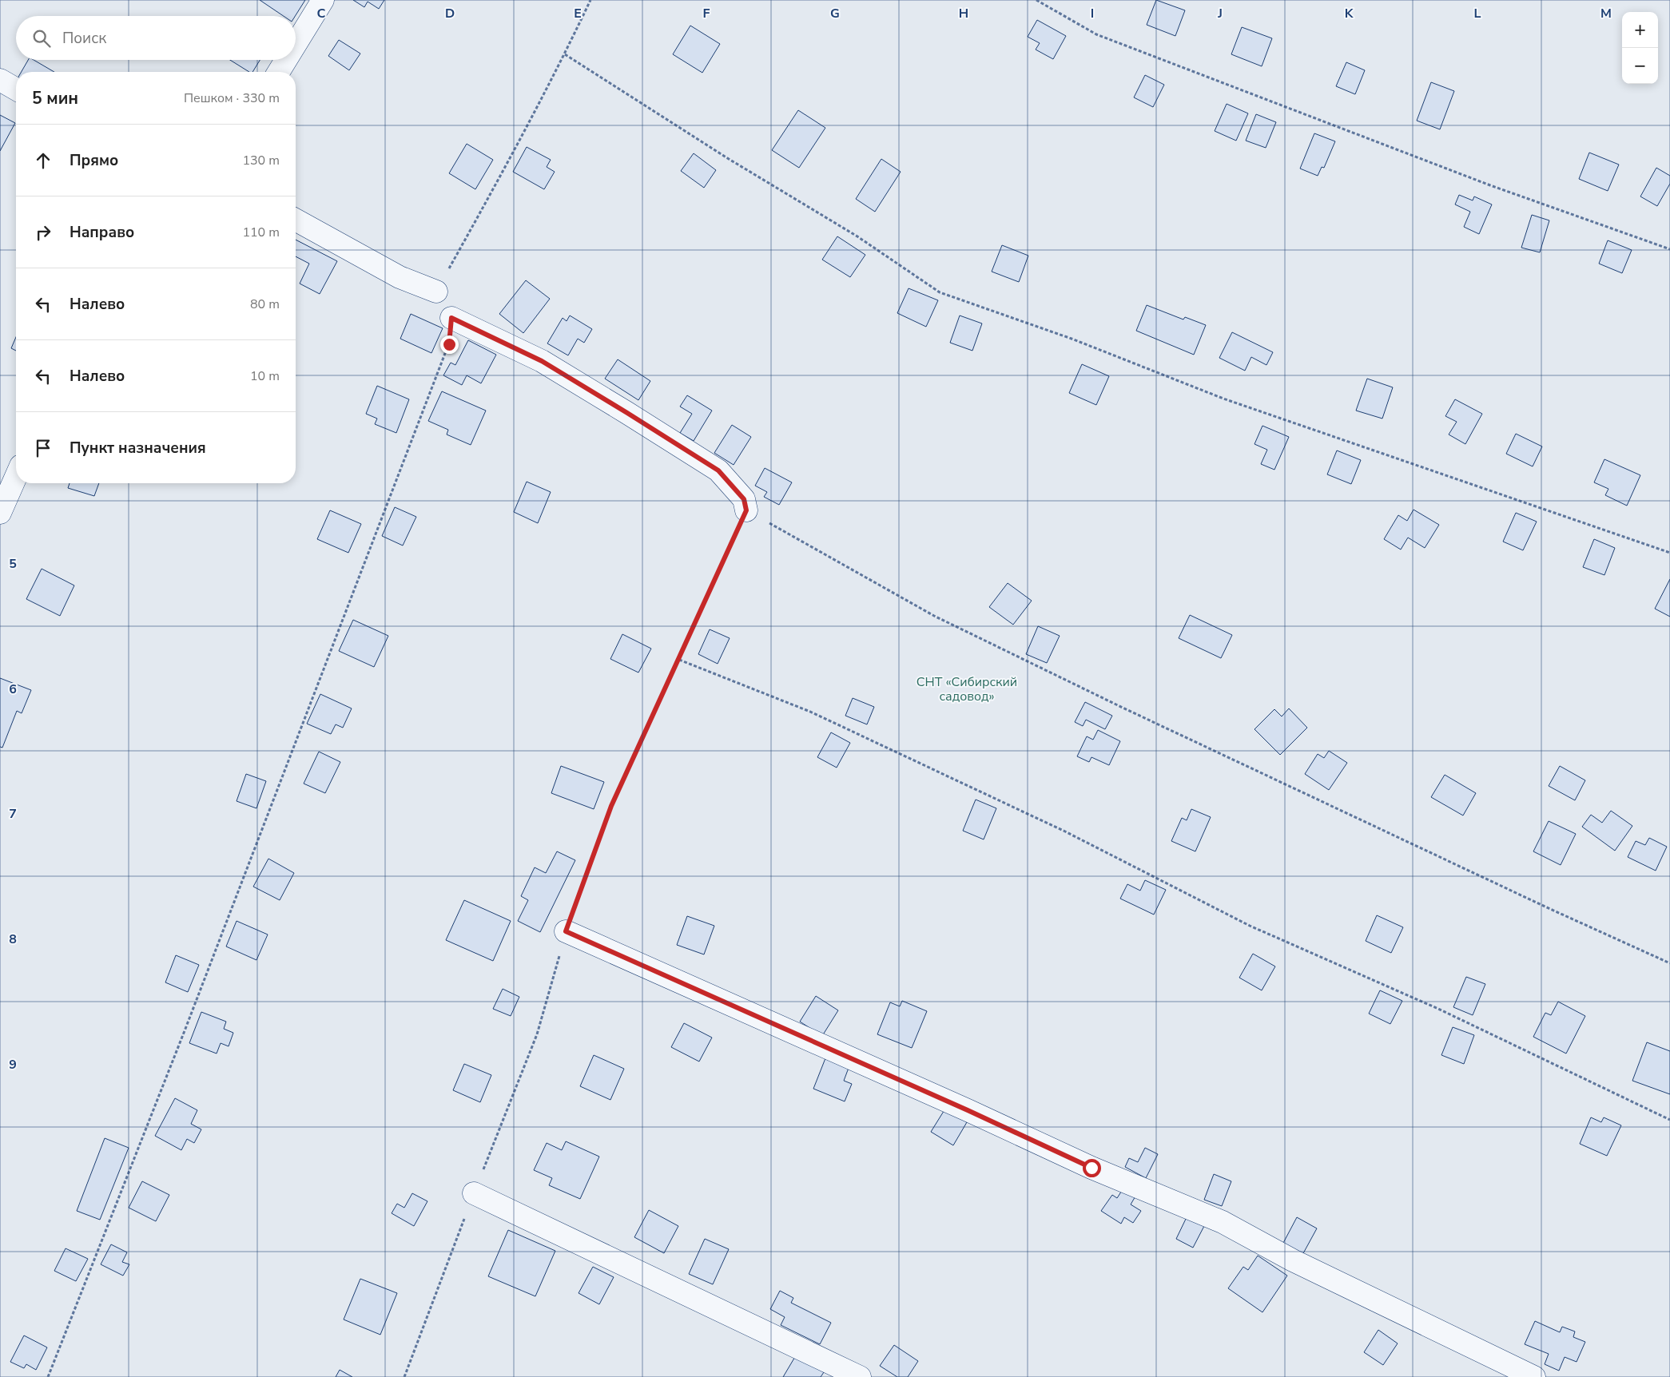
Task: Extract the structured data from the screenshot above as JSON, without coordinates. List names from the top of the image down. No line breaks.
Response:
{"parks":["СНТ «Сибирский садовод»"],"page":{"map_buttons":["+","−"],"search":"Поиск","heading":["5 мин","Пешком · 330 m"],"list":[["Прямо","130 m"],["Направо","110 m"],["Налево","80 m"],["Налево","10 m"],"Пункт назначения"]},"grid":{"columns":["C","D","E","F","G","H","I","J","K","L","M"],"rows":["5","6","7","8","9"]}}
